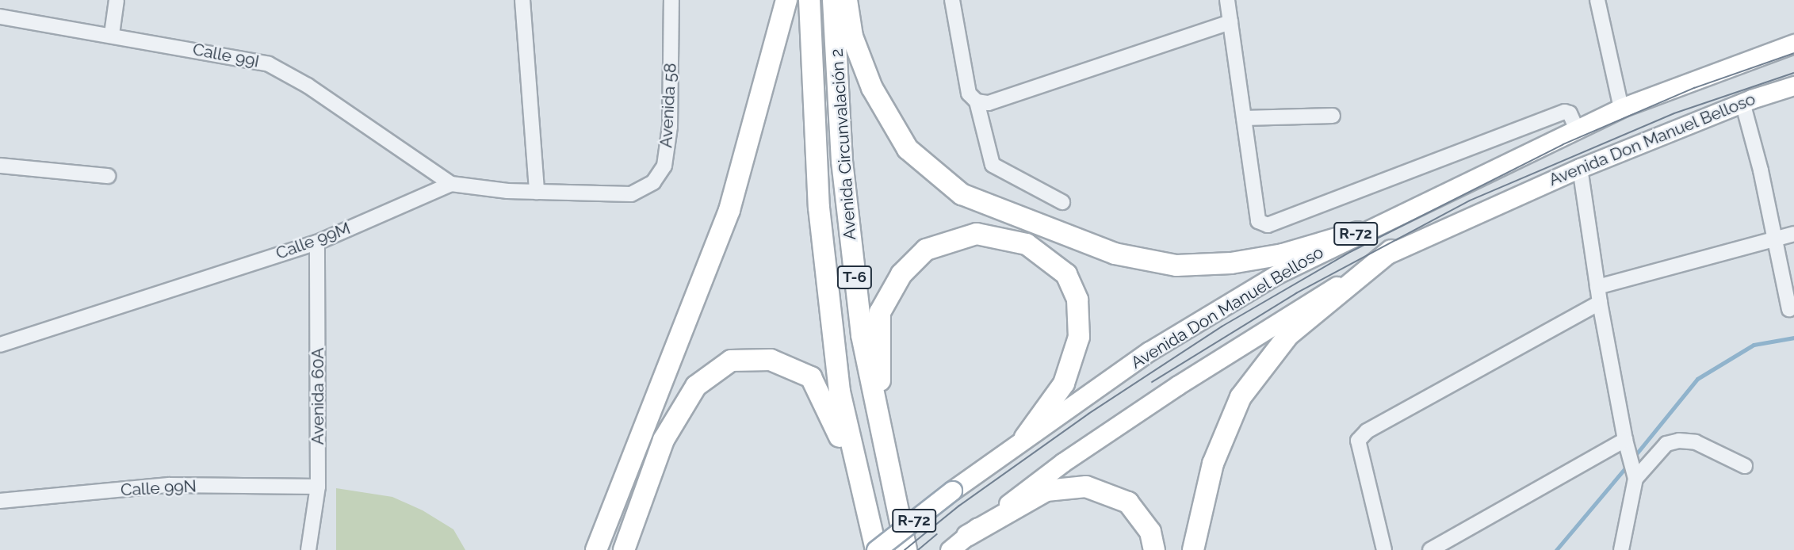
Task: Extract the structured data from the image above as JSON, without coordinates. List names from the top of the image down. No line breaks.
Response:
{"streets":{"highway":["Avenida Circunvalación 2","T-6"],"main road":["Avenida Don Manuel Belloso","R-72"],"street":["Calle 99I","Avenida 58","Calle 99M","Avenida 60A","Calle 99N"]},"crossings":[["Calle 99I","Calle 99M"],["Avenida 58","Calle 99M"],["Avenida Don Manuel Belloso","Avenida Circunvalación 2"],["Calle 99M","Avenida 60A"],["Avenida 60A","Calle 99N"]]}
